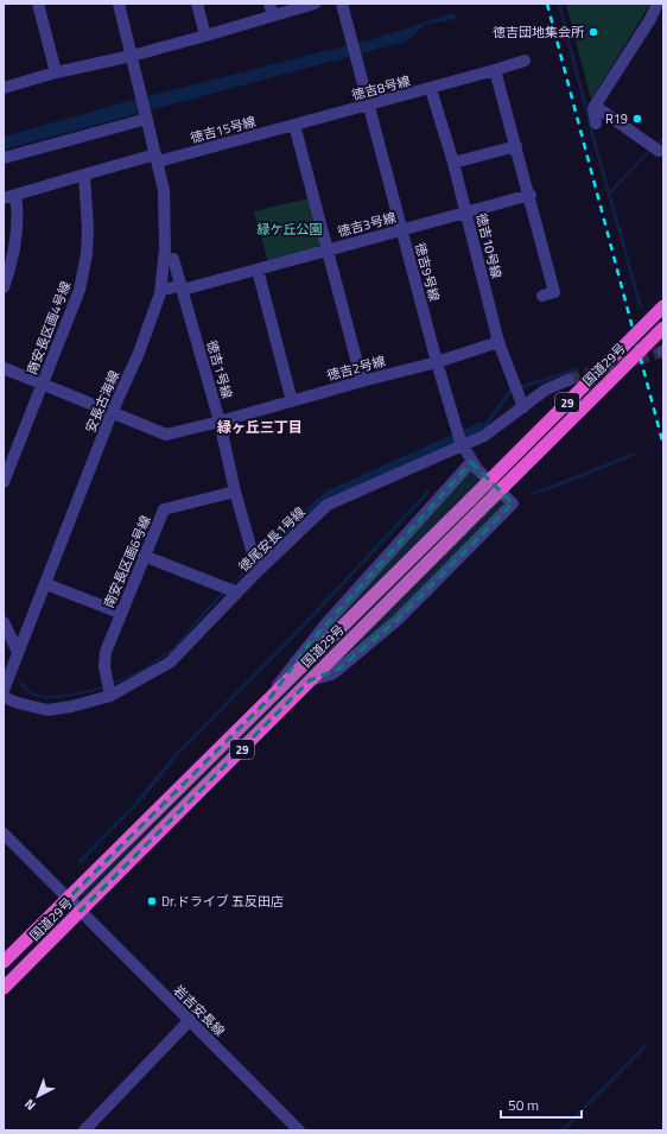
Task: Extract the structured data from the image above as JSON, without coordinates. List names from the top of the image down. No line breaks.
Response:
{"streets":{"highway":["国道29号","29"],"street":["徳吉8号線","徳吉15号線","徳吉3号線","徳吉10号線","徳吉9号線","南安長区画4号線","徳吉2号線","徳吉1号線","安長古海線","徳尾安長1号線","南安長区画6号線","岩吉安長線"]},"crossings":[["徳吉8号線","徳吉15号線"],["徳吉8号線","徳吉10号線"],["徳吉8号線","徳吉9号線"],["徳吉15号線","南安長区画4号線"],["徳吉15号線","安長古海線"],["徳吉3号線","徳吉10号線"],["徳吉3号線","徳吉9号線"],["徳吉3号線","徳吉1号線"],["徳吉10号線","徳吉2号線"],["徳吉10号線","徳尾安長1号線"],["徳吉9号線","国道29号"],["徳吉9号線","徳吉2号線"],["徳吉9号線","徳尾安長1号線"],["南安長区画4号線","徳吉2号線"],["国道29号","岩吉安長線"],["徳吉2号線","徳吉1号線"],["徳吉2号線","安長古海線"],["徳吉1号線","徳尾安長1号線"],["徳吉1号線","南安長区画6号線"],["徳尾安長1号線","南安長区画6号線"]],"districts":["緑ヶ丘三丁目"],"parks":["緑ケ丘公園"],"places":["徳吉団地集会所","R19","Dr.ドライブ 五反田店"],"scale_bar":"50 m","north":"bottom left"}
